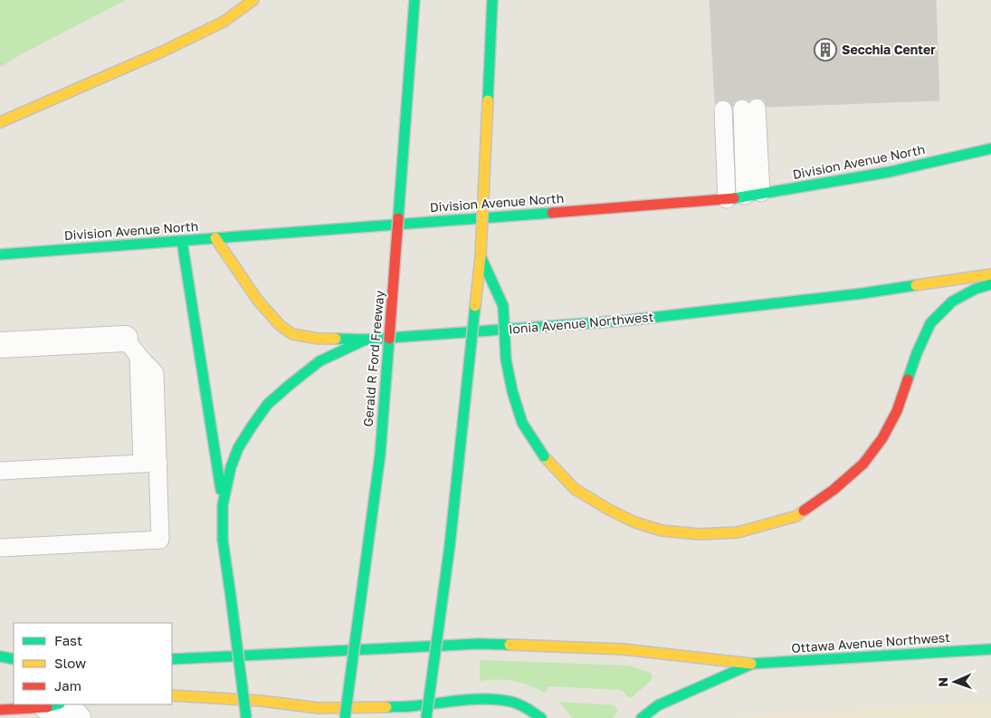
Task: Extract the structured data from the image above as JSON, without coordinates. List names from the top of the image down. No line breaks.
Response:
{"streets":{"main road":["Division Avenue North","Ionia Avenue Northwest","Gerald R Ford Freeway","Ottawa Avenue Northwest"]},"crossings":[["Division Avenue North","Ionia Avenue Northwest"]],"places":{"building":["Secchia Center"]},"legend":["Fast","Slow","Jam"],"north":"left"}
